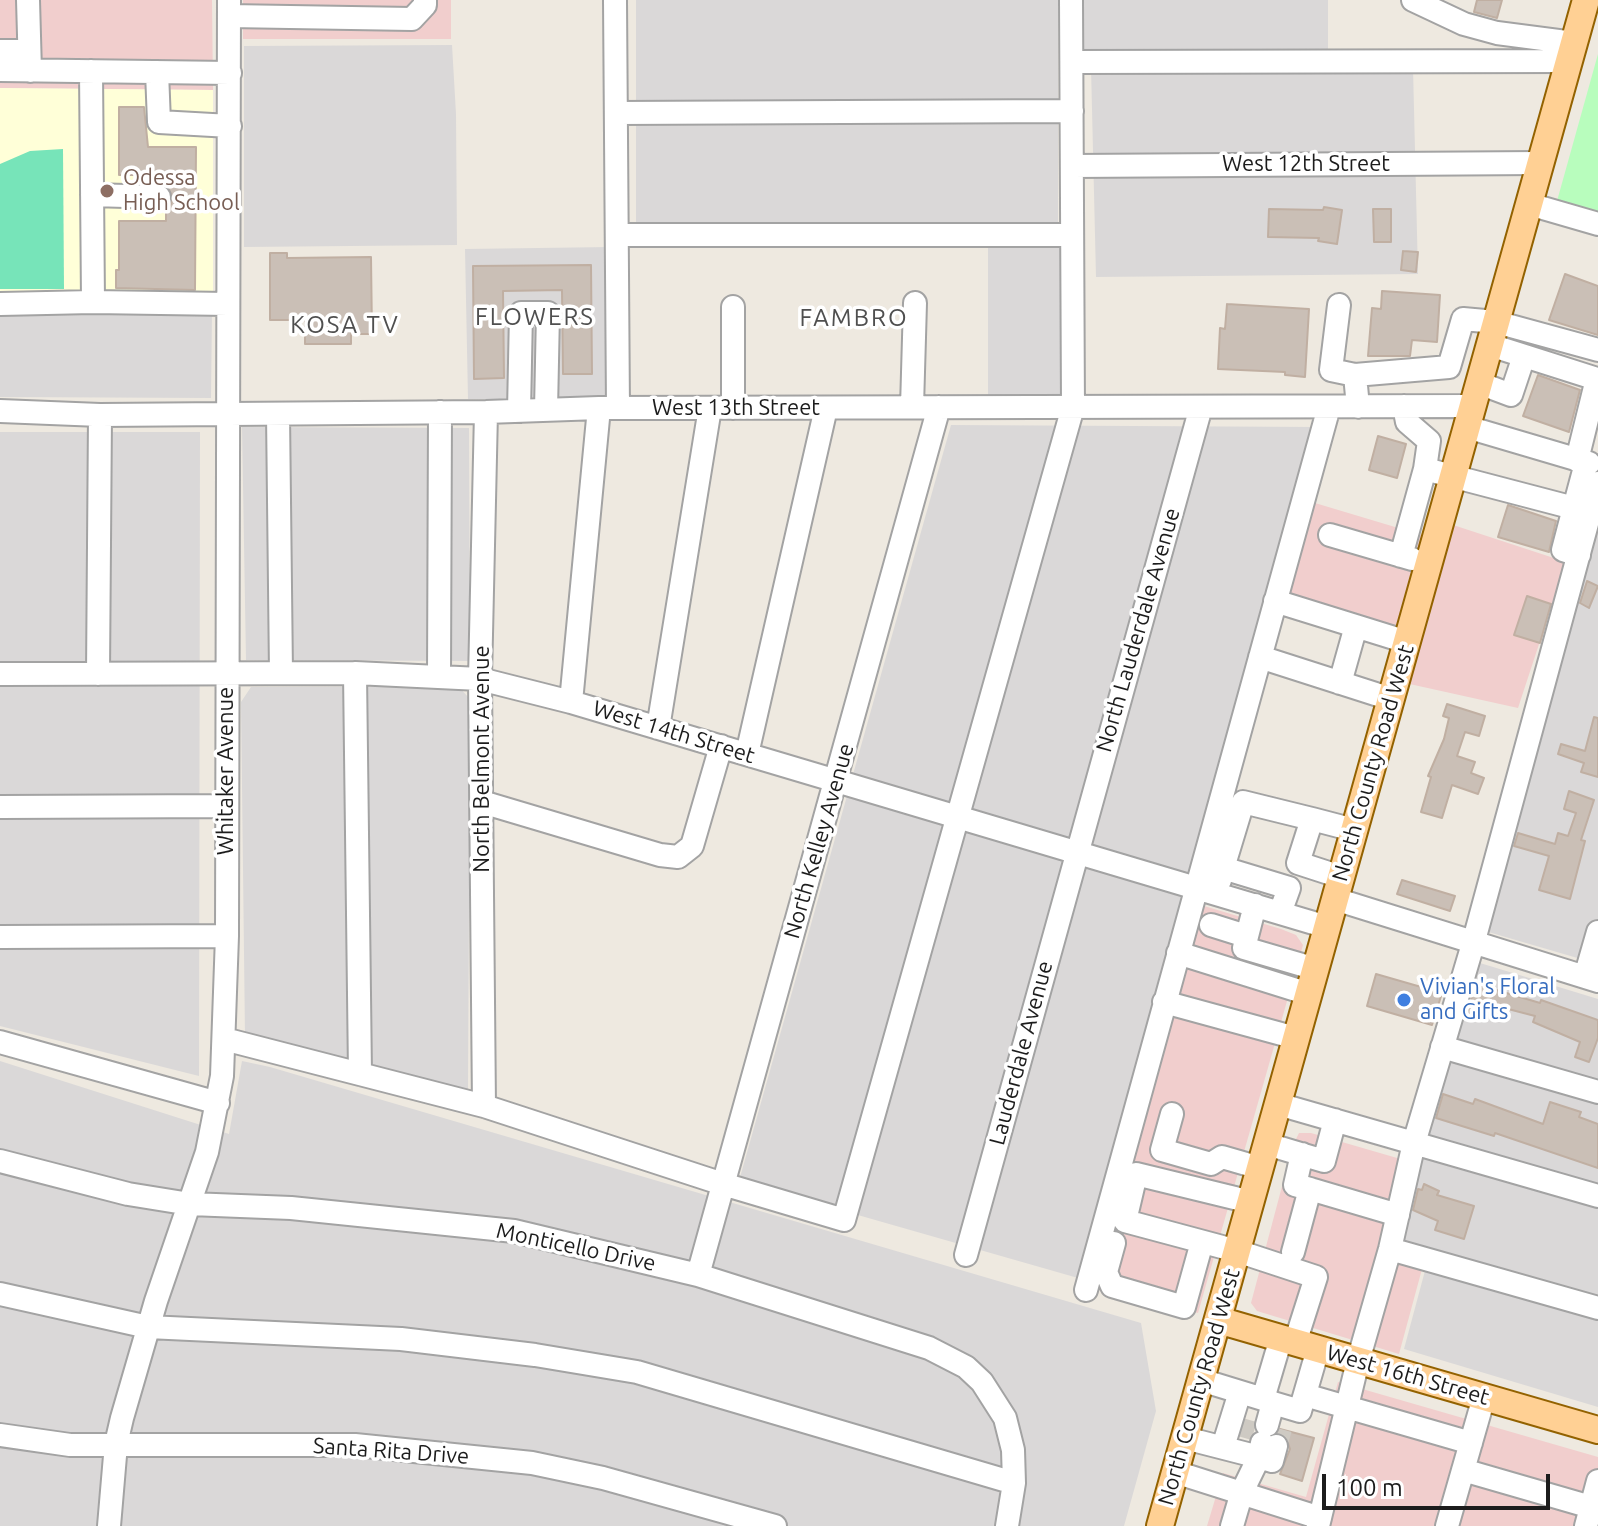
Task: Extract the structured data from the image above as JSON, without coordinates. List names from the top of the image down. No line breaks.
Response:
{"streets":{"main road":["North County Road West","West 16th Street"],"street":["West 12th Street","West 13th Street","North Lauderdale Avenue","West 14th Street","North Belmont Avenue","Whitaker Avenue","North Kelley Avenue","Lauderdale Avenue","Monticello Drive","Santa Rita Drive"]},"crossings":[["West 12th Street","North County Road West"],["West 13th Street","North Lauderdale Avenue"],["West 13th Street","North Belmont Avenue"],["West 13th Street","North County Road West"],["West 13th Street","Whitaker Avenue"],["West 13th Street","North Kelley Avenue"],["North Lauderdale Avenue","West 14th Street"],["North Lauderdale Avenue","Lauderdale Avenue"],["West 14th Street","North Belmont Avenue"],["West 14th Street","North County Road West"],["West 14th Street","Whitaker Avenue"],["West 14th Street","North Kelley Avenue"],["West 14th Street","Lauderdale Avenue"],["North County Road West","West 16th Street"],["Whitaker Avenue","Monticello Drive"],["Whitaker Avenue","Santa Rita Drive"],["North Kelley Avenue","Monticello Drive"]],"districts":["FLOWERS","FAMBRO","KOSA TV"],"places":["Odessa High School","Vivian's Floral and Gifts"],"scale_bar":"100 m"}
